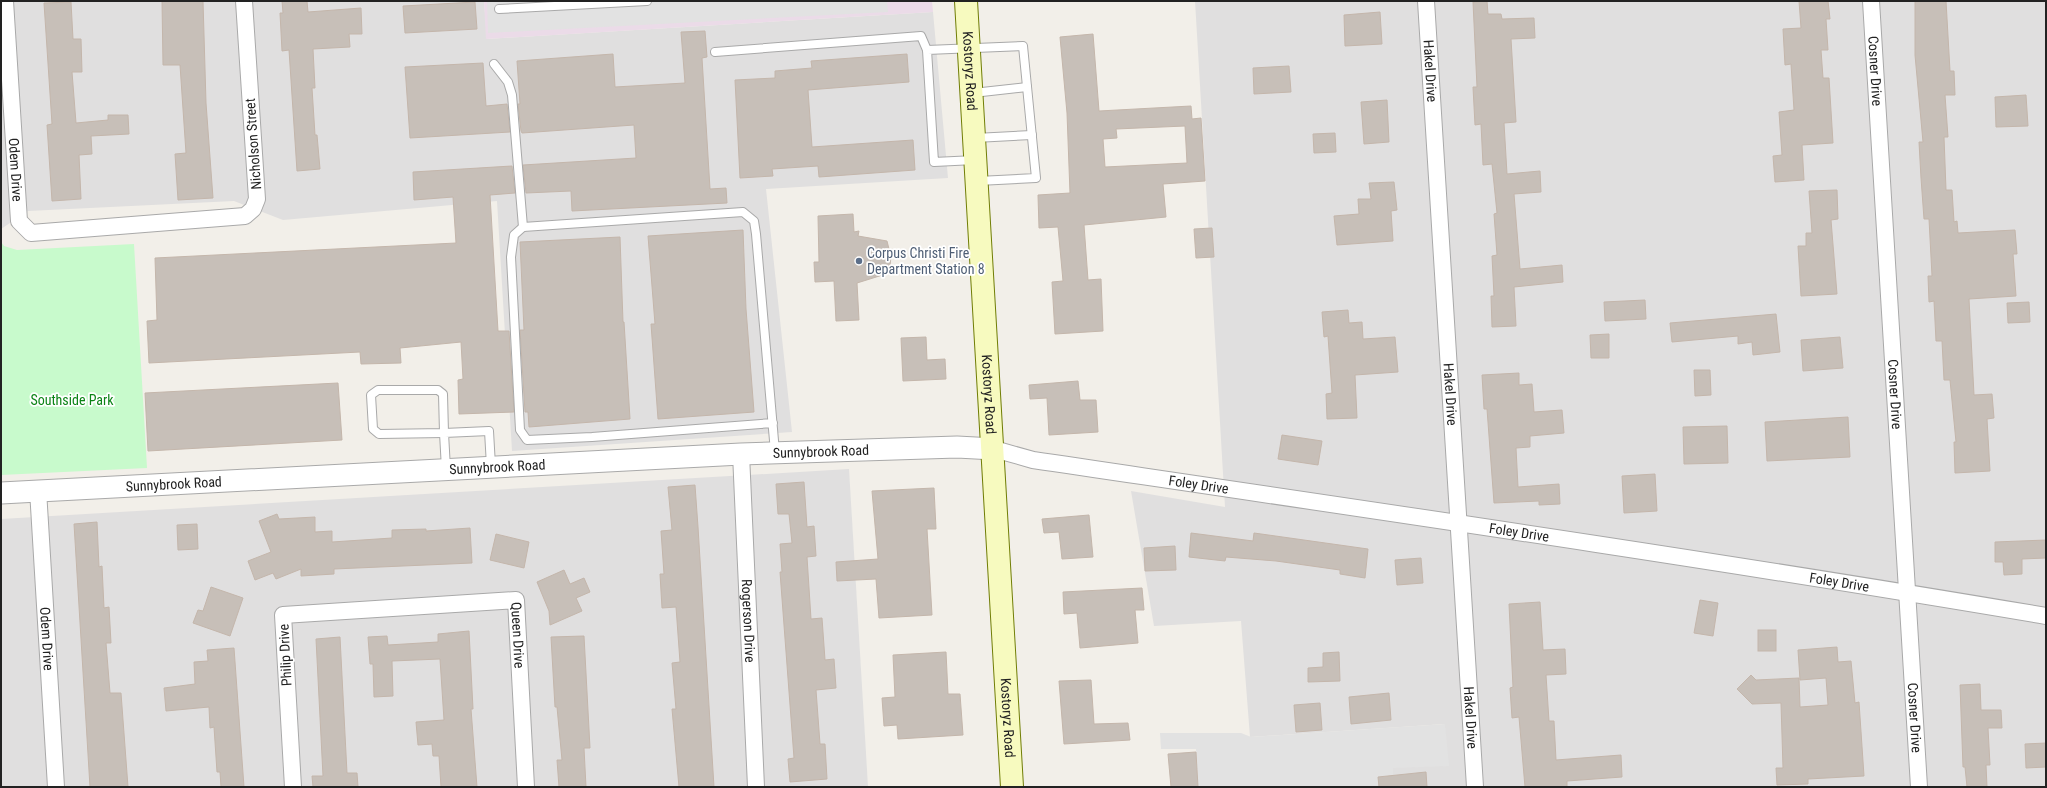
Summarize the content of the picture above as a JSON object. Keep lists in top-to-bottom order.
{
  "streets": {
    "main road": ["Kostoryz Road"],
    "street": [
      "Hakel Drive",
      "Cosner Drive",
      "Nicholson Street",
      "Odem Drive",
      "Sunnybrook Road",
      "Foley Drive",
      "Rogerson Drive",
      "Queen Drive",
      "Philip Drive"
    ]
  },
  "crossings": [
    ["Kostoryz Road", "Sunnybrook Road"],
    ["Kostoryz Road", "Foley Drive"],
    ["Hakel Drive", "Foley Drive"],
    ["Cosner Drive", "Foley Drive"],
    ["Nicholson Street", "Odem Drive"],
    ["Odem Drive", "Sunnybrook Road"],
    ["Sunnybrook Road", "Foley Drive"],
    ["Sunnybrook Road", "Rogerson Drive"],
    ["Queen Drive", "Philip Drive"]
  ],
  "parks": ["Southside Park"],
  "places": ["Corpus Christi Fire Department Station 8"]
}
